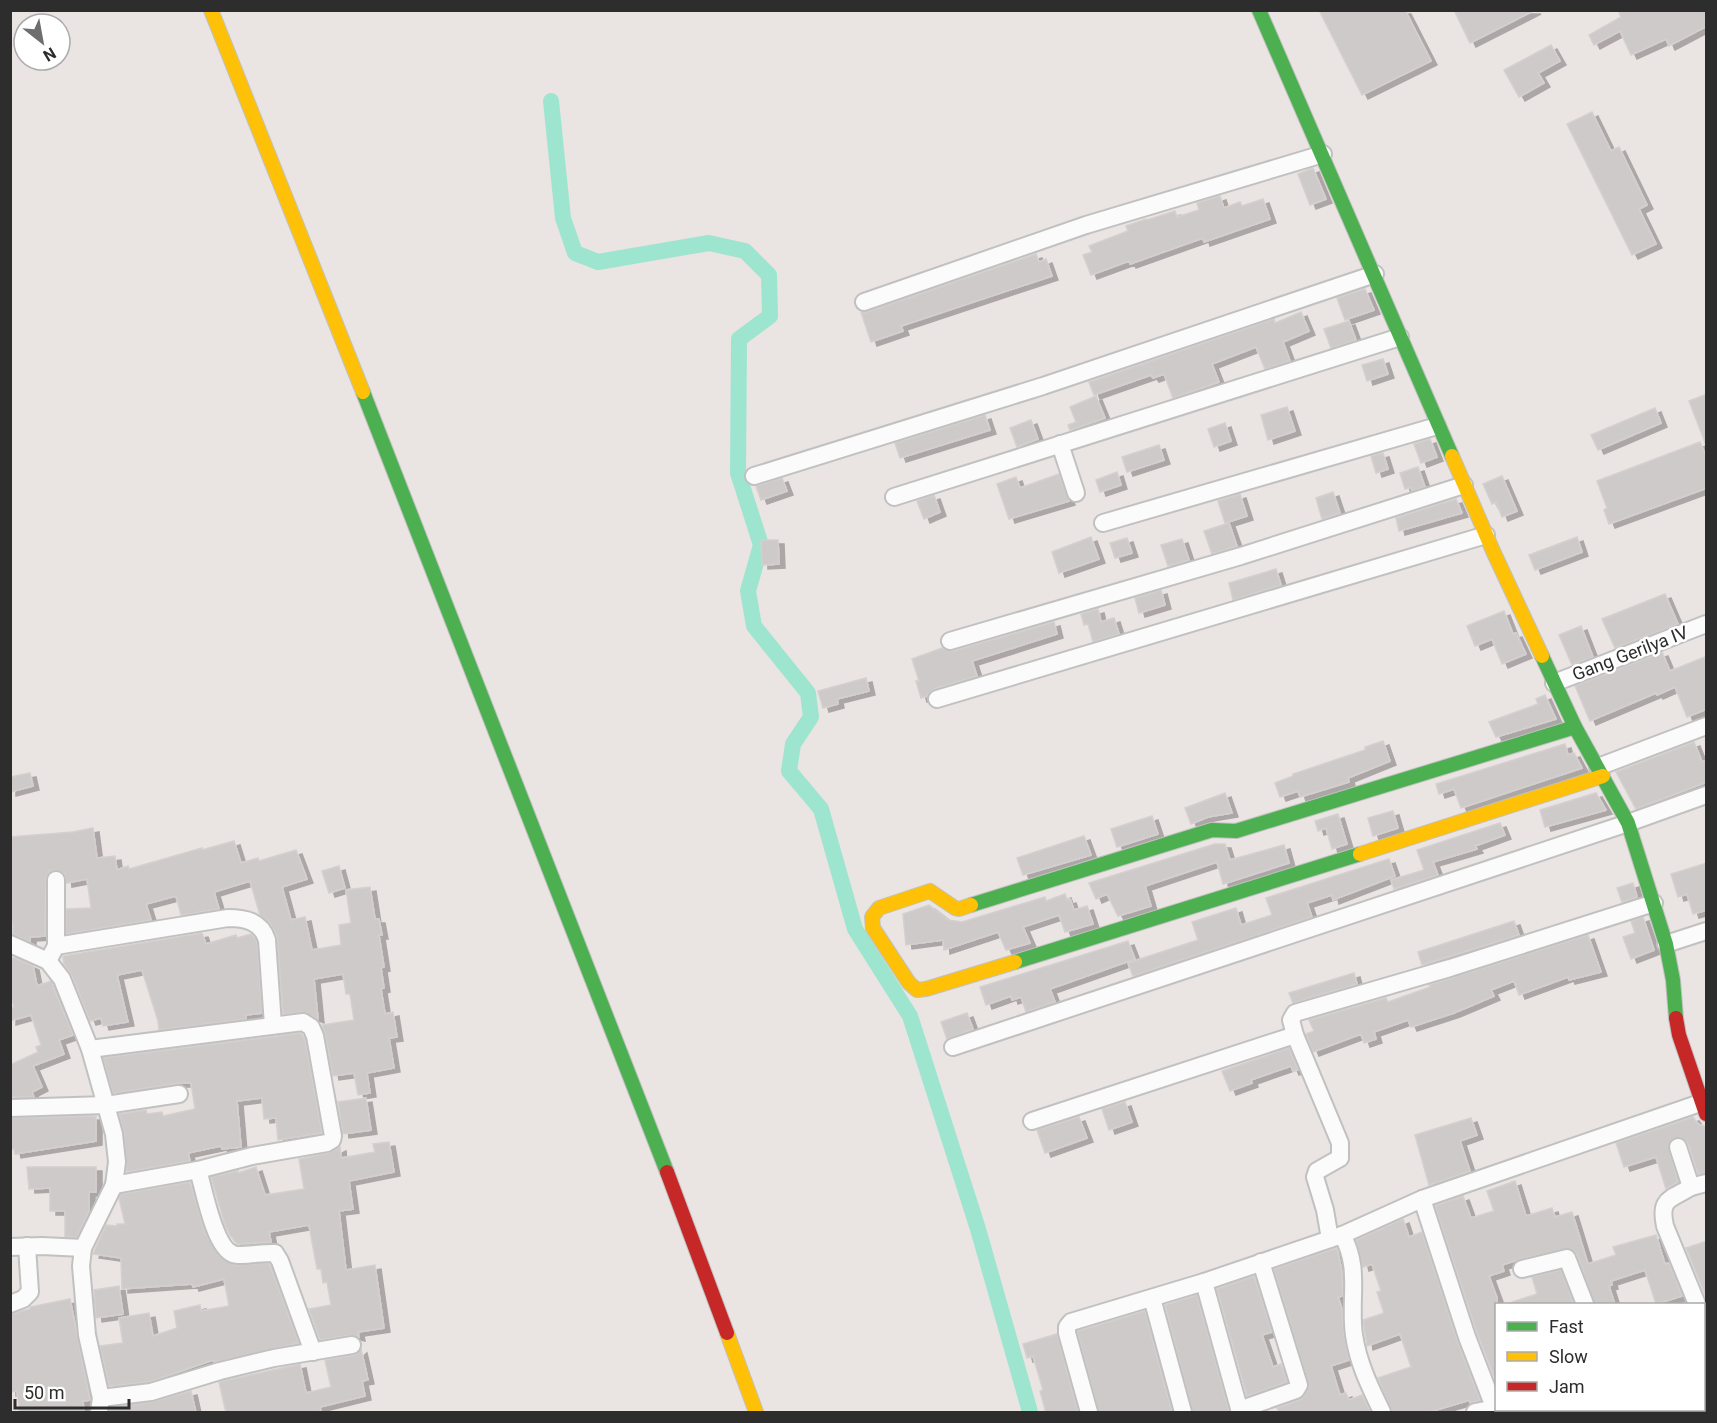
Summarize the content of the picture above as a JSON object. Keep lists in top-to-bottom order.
{
  "streets": {
    "street": ["Gang Gerilya IV"]
  },
  "legend": ["Fast", "Slow", "Jam"],
  "scale_bar": "50 m",
  "north": "bottom right"
}
